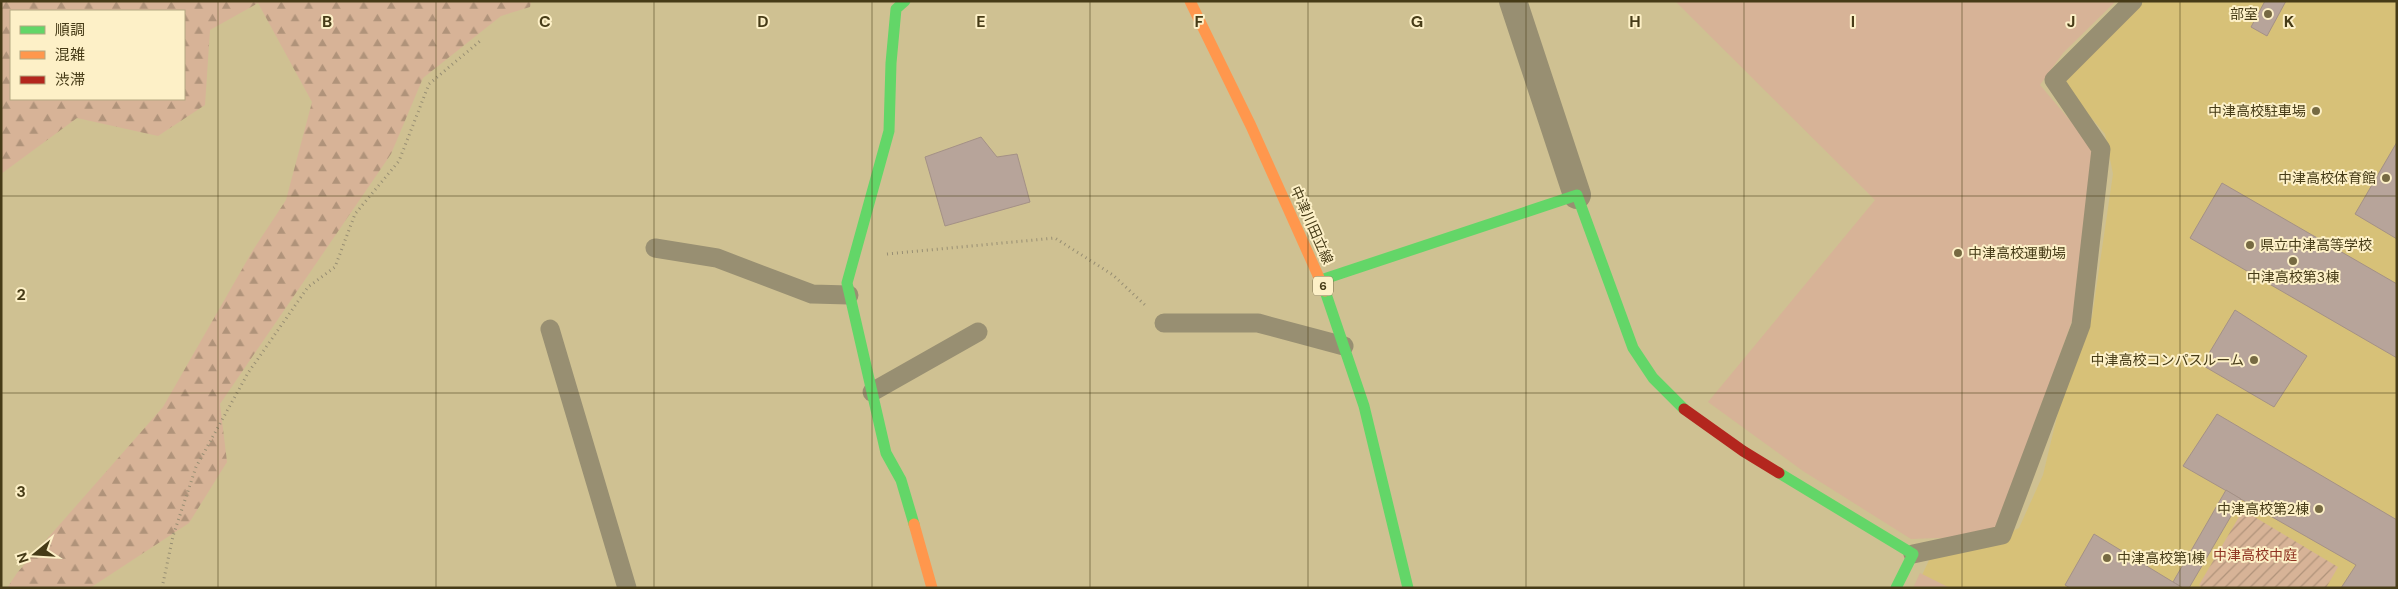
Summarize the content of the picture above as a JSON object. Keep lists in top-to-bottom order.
{
  "streets": {
    "street": ["中津川田立線", "6"]
  },
  "parks": ["中津高校中庭"],
  "places": [
    "部室",
    "中津高校駐車場",
    "中津高校体育館",
    "県立中津高等学校",
    "中津高校運動場",
    "中津高校第3棟",
    "中津高校コンパスルーム",
    "中津高校第2棟",
    "中津高校第1棟"
  ],
  "legend": ["順調", "混雑", "渋滞"],
  "north": "left",
  "grid": {
    "columns": [
      "B",
      "C",
      "D",
      "E",
      "F",
      "G",
      "H",
      "I",
      "J",
      "K"
    ],
    "rows": ["2", "3"]
  }
}
